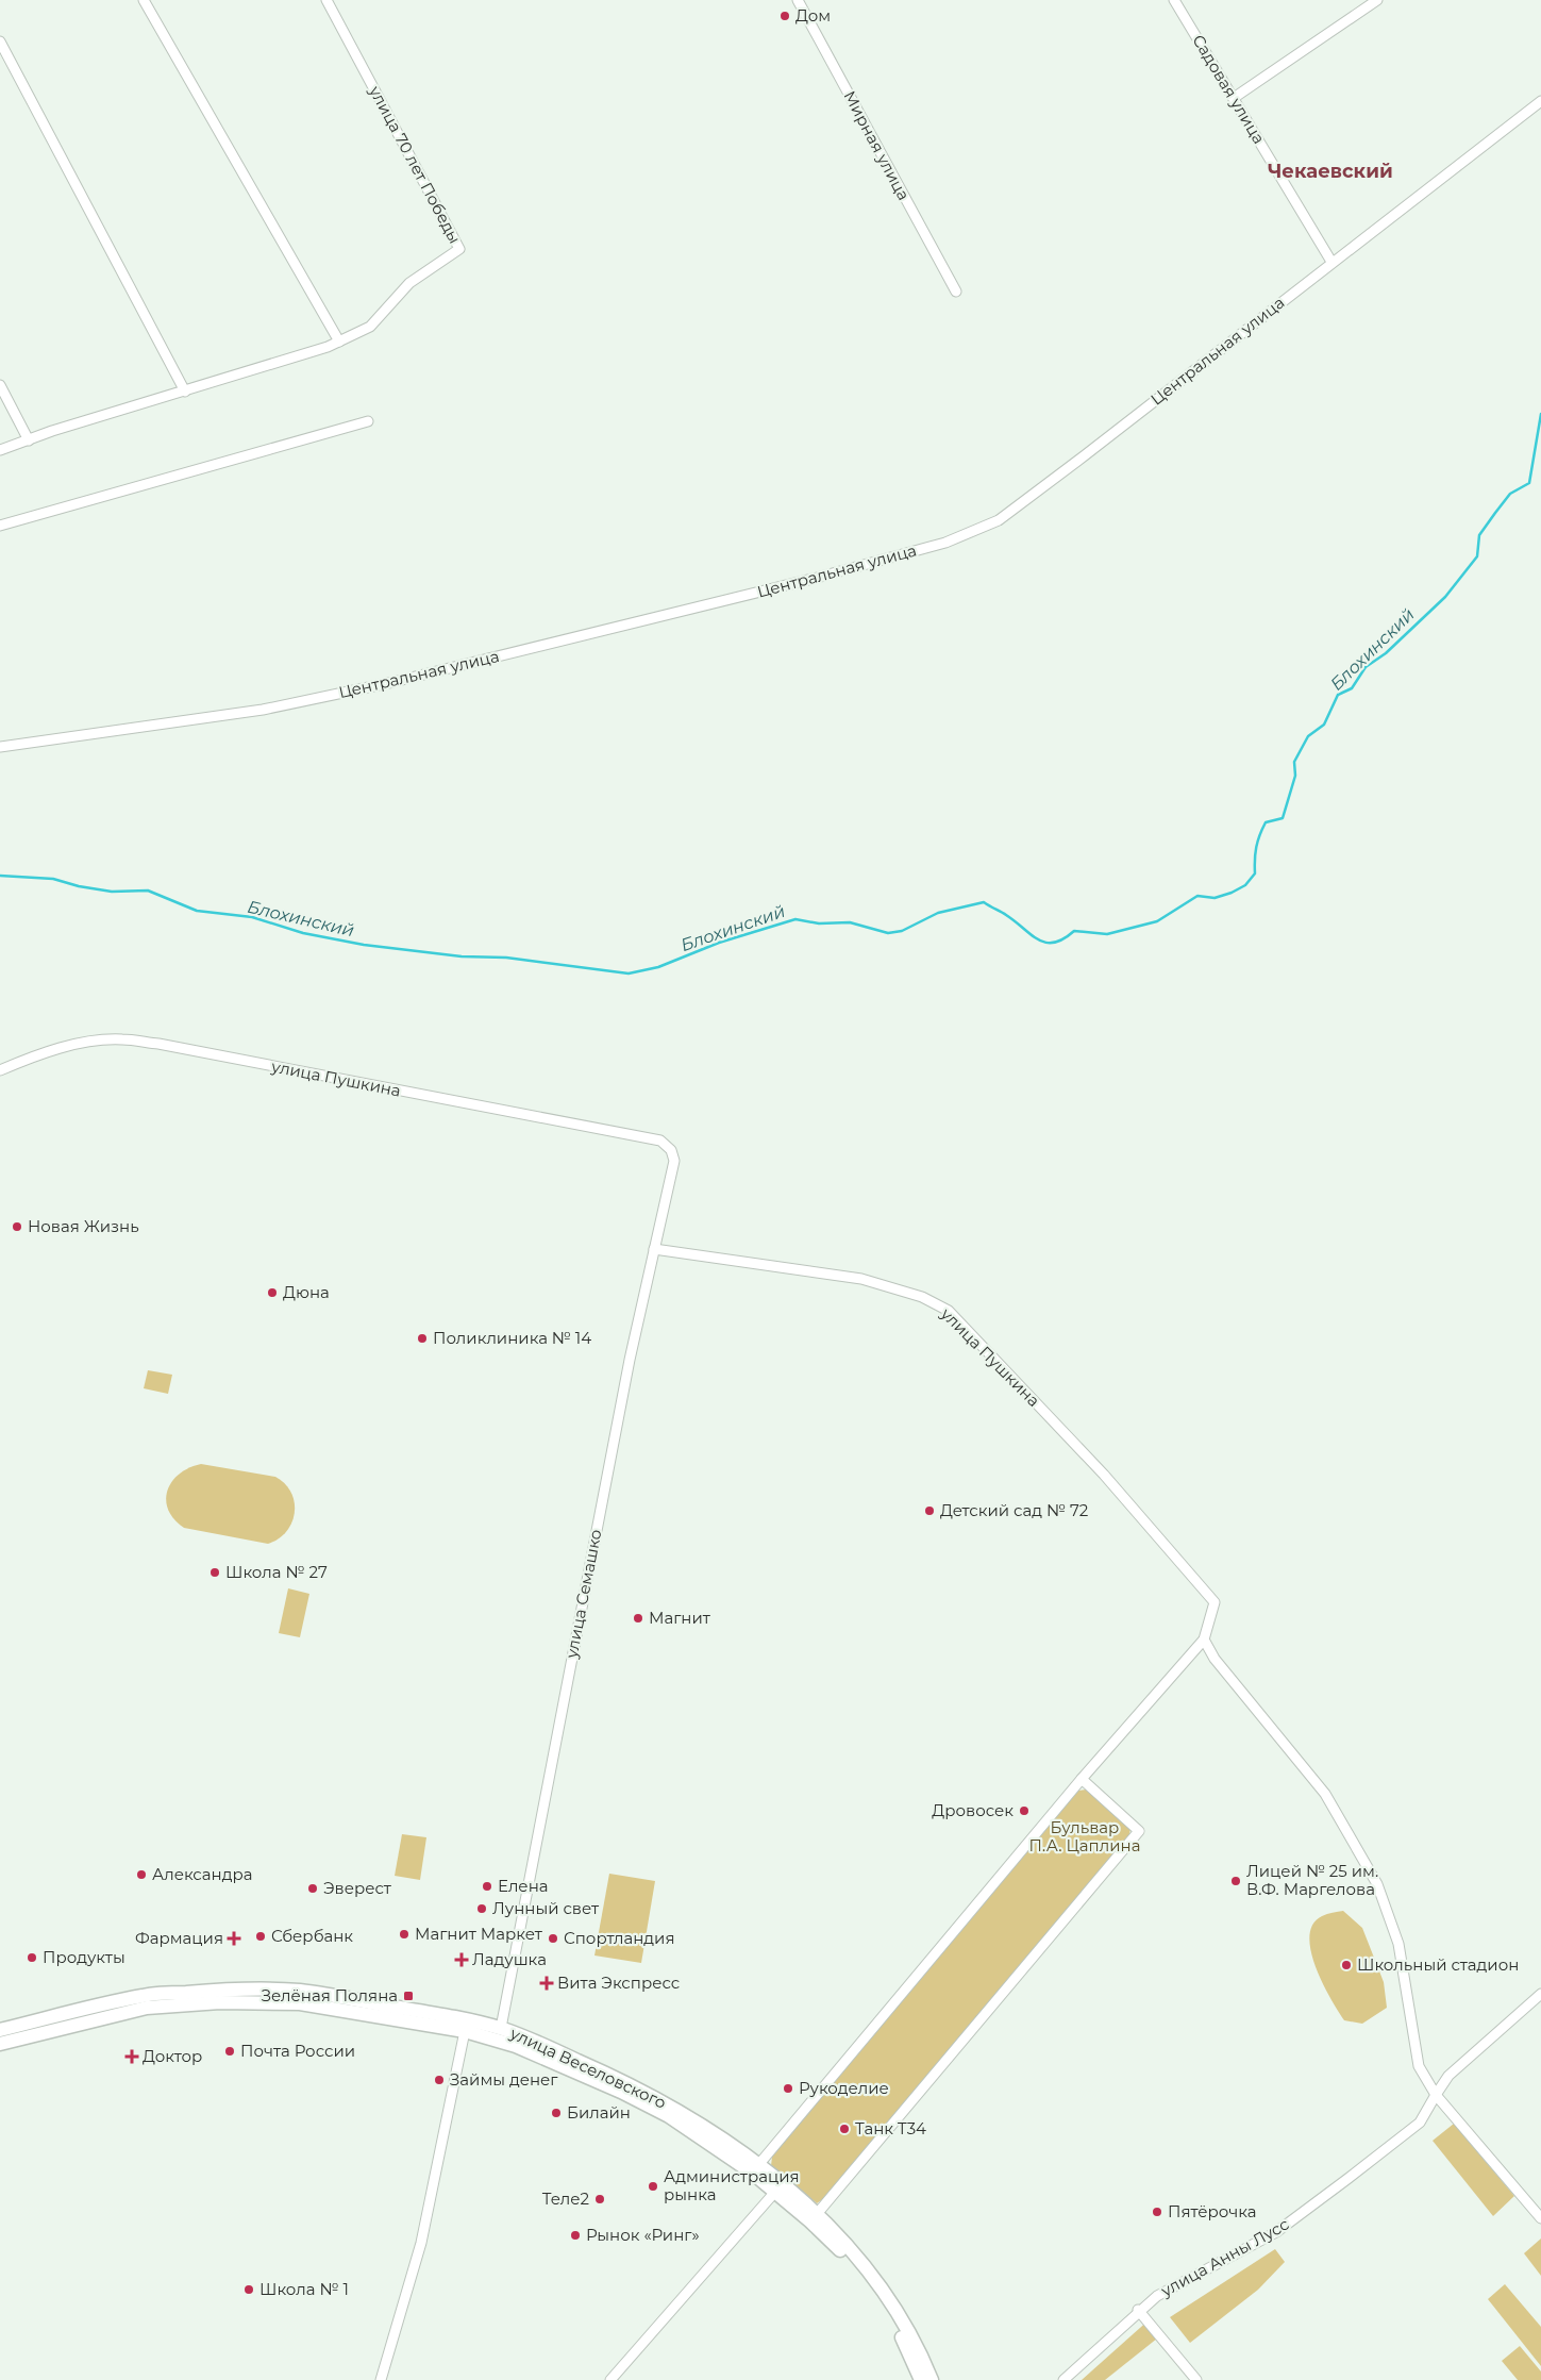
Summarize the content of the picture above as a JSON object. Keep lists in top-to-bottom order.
{
  "streets": {
    "main road": ["улица Веселовского"],
    "street": [
      "Садовая улица",
      "Мирная улица",
      "улица 70 лет Победы",
      "Центральная улица",
      "улица Пушкина",
      "улица Семашко",
      "улица Анны Лусс"
    ]
  },
  "crossings": [
    ["Садовая улица", "Центральная улица"],
    ["улица Пушкина", "улица Семашко"],
    ["улица Семашко", "улица Веселовского"]
  ],
  "districts": ["Чекаевский"],
  "water": ["Блохинский"],
  "parks": ["Бульвар П.А. Цаплина"],
  "places": {
    "other": [
      "Дом",
      "Новая Жизнь",
      "Дюна",
      "Поликлиника № 14",
      "Детский сад № 72",
      "Школа № 27",
      "Магнит",
      "Дровосек",
      "Александра",
      "Лицей № 25 им. В.Ф. Маргелова",
      "Елена",
      "Эверест",
      "Лунный свет",
      "Магнит Маркет",
      "Сбербанк",
      "Спортландия",
      "Продукты",
      "Школьный стадион",
      "Почта России",
      "Займы денег",
      "Рукоделие",
      "Билайн",
      "Танк T34",
      "Администрация рынка",
      "Теле2",
      "Пятёрочка",
      "Рынок «Ринг»",
      "Школа № 1"
    ],
    "health": [
      "Фармация",
      "Ладушка",
      "Вита Экспресс",
      "Доктор"
    ],
    "transit": ["Зелёная Поляна"]
  }
}
